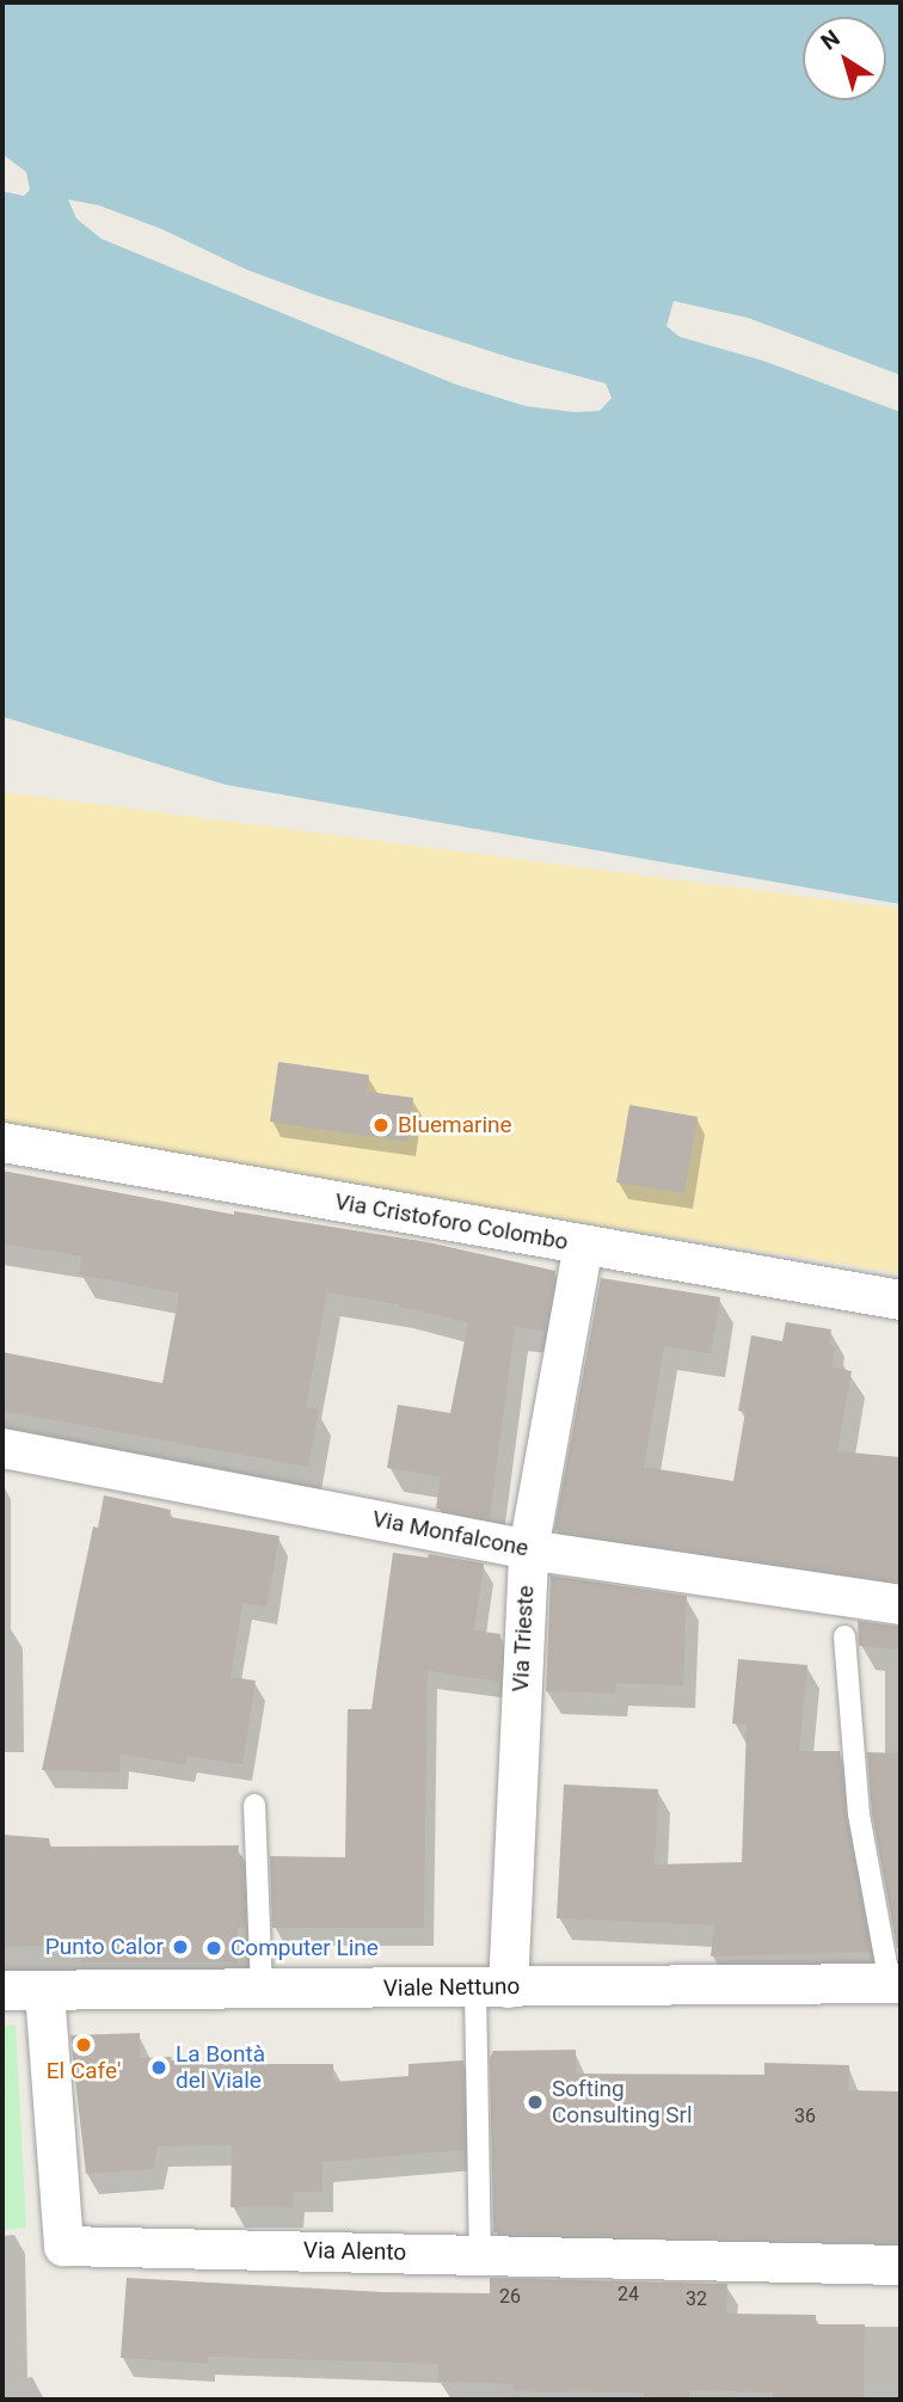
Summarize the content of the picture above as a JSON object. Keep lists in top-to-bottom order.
{
  "streets": {
    "street": [
      "Via Cristoforo Colombo",
      "Via Monfalcone",
      "Via Trieste",
      "Viale Nettuno",
      "Via Alento"
    ]
  },
  "crossings": [
    ["Via Cristoforo Colombo", "Via Trieste"],
    ["Via Monfalcone", "Via Trieste"],
    ["Via Trieste", "Viale Nettuno"],
    ["Viale Nettuno", "Via Alento"]
  ],
  "places": [
    "Bluemarine",
    "Punto Calor",
    "Computer Line",
    "El Cafe'",
    "La Bontà del Viale",
    "Softing Consulting Srl"
  ],
  "house_numbers": [
    "36",
    "24",
    "26",
    "32"
  ],
  "north": "top left"
}
